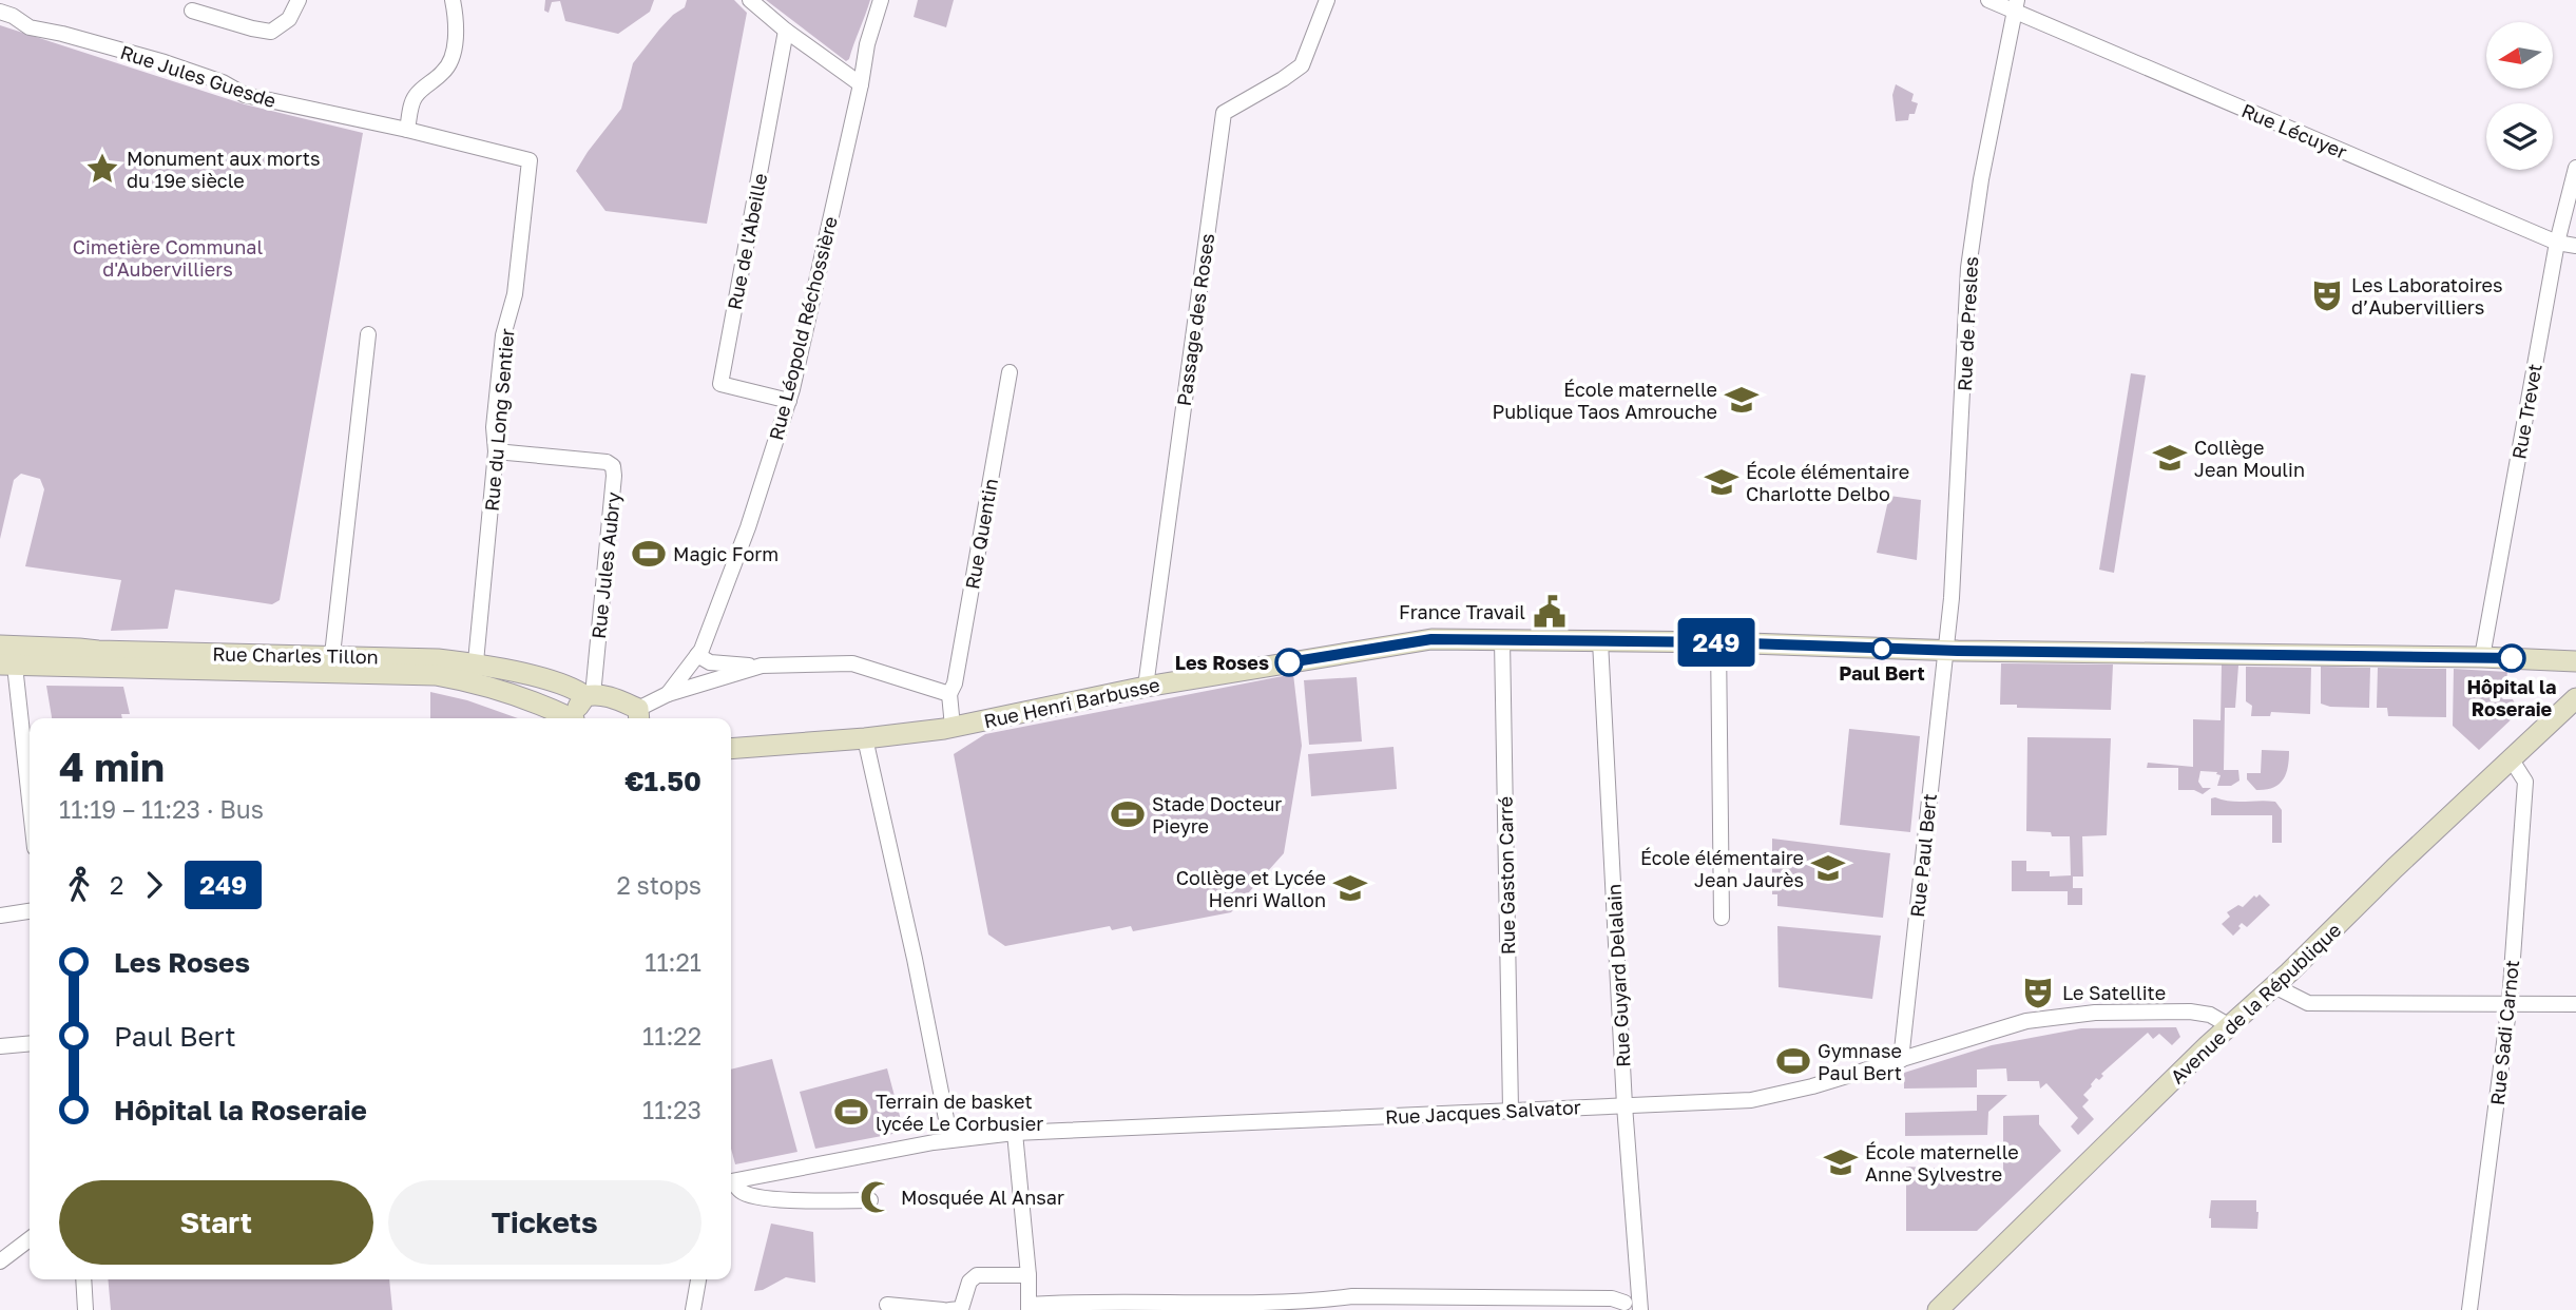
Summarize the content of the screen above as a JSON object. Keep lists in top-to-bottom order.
{
  "streets": {
    "street": [
      "Rue Jules Guesde",
      "Rue Lécuyer",
      "Rue de l'Abeille",
      "Passage des Roses",
      "Rue de Presles",
      "Rue Léopold Réchossière",
      "Rue Trevet",
      "Rue du Long Sentier",
      "Rue Quentin",
      "Rue Jules Aubry",
      "Rue Charles Tillon",
      "Rue Henri Barbusse",
      "Rue Paul Bert",
      "Rue Gaston Carré",
      "Rue Guyard Delalain",
      "Avenue de la République",
      "Rue Sadi Carnot",
      "Rue Jacques Salvator"
    ]
  },
  "crossings": [
    ["Rue Jules Guesde", "Rue du Long Sentier"],
    ["Rue Lécuyer", "Rue de Presles"],
    ["Rue Lécuyer", "Rue Trevet"],
    ["Rue de l'Abeille", "Rue Léopold Réchossière"],
    ["Passage des Roses", "Rue Henri Barbusse"],
    ["Rue de Presles", "Rue Henri Barbusse"],
    ["Rue de Presles", "Rue Paul Bert"],
    ["Rue Léopold Réchossière", "Rue Charles Tillon"],
    ["Rue Trevet", "Rue Henri Barbusse"],
    ["Rue du Long Sentier", "Rue Jules Aubry"],
    ["Rue du Long Sentier", "Rue Charles Tillon"],
    ["Rue Jules Aubry", "Rue Charles Tillon"],
    ["Rue Henri Barbusse", "Rue Paul Bert"],
    ["Rue Henri Barbusse", "Rue Gaston Carré"],
    ["Rue Henri Barbusse", "Rue Guyard Delalain"],
    ["Rue Paul Bert", "Rue Jacques Salvator"],
    ["Rue Gaston Carré", "Rue Jacques Salvator"],
    ["Rue Guyard Delalain", "Rue Jacques Salvator"],
    ["Avenue de la République", "Rue Sadi Carnot"],
    ["Avenue de la République", "Rue Jacques Salvator"]
  ],
  "parks": ["Cimetière Communal d'Aubervilliers"],
  "places": {
    "place": ["Monument aux morts du 19e siècle"],
    "theatre": ["Les Laboratoires d’Aubervilliers", "Le Satellite"],
    "school or university": [
      "École maternelle Publique Taos Amrouche",
      "Collège Jean Moulin",
      "École élémentaire Charlotte Delbo",
      "École élémentaire Jean Jaurès",
      "Collège et Lycée Henri Wallon",
      "École maternelle Anne Sylvestre"
    ],
    "sports": [
      "Magic Form",
      "Stade Docteur Pieyre",
      "Gymnase Paul Bert",
      "Terrain de basket lycée Le Corbusier"
    ],
    "public building": ["France Travail"],
    "other": ["Paul Bert", "Hôpital la Roseraie", "Les Roses"],
    "mosque": ["Mosquée Al Ansar"]
  },
  "lines": ["bus line 249"],
  "north": "left",
  "page": {
    "on_map": "249",
    "heading": ["4 min", "11:19 – 11:23 · Bus", "€1.50"],
    "legs": ["2", "249", "2 stops"],
    "list": [
      {
        "name": "Les Roses",
        "value": "11:21"
      },
      {
        "name": "Paul Bert",
        "value": "11:22"
      },
      {
        "name": "Hôpital la Roseraie",
        "value": "11:23"
      }
    ],
    "buttons": ["Start", "Tickets"]
  }
}
